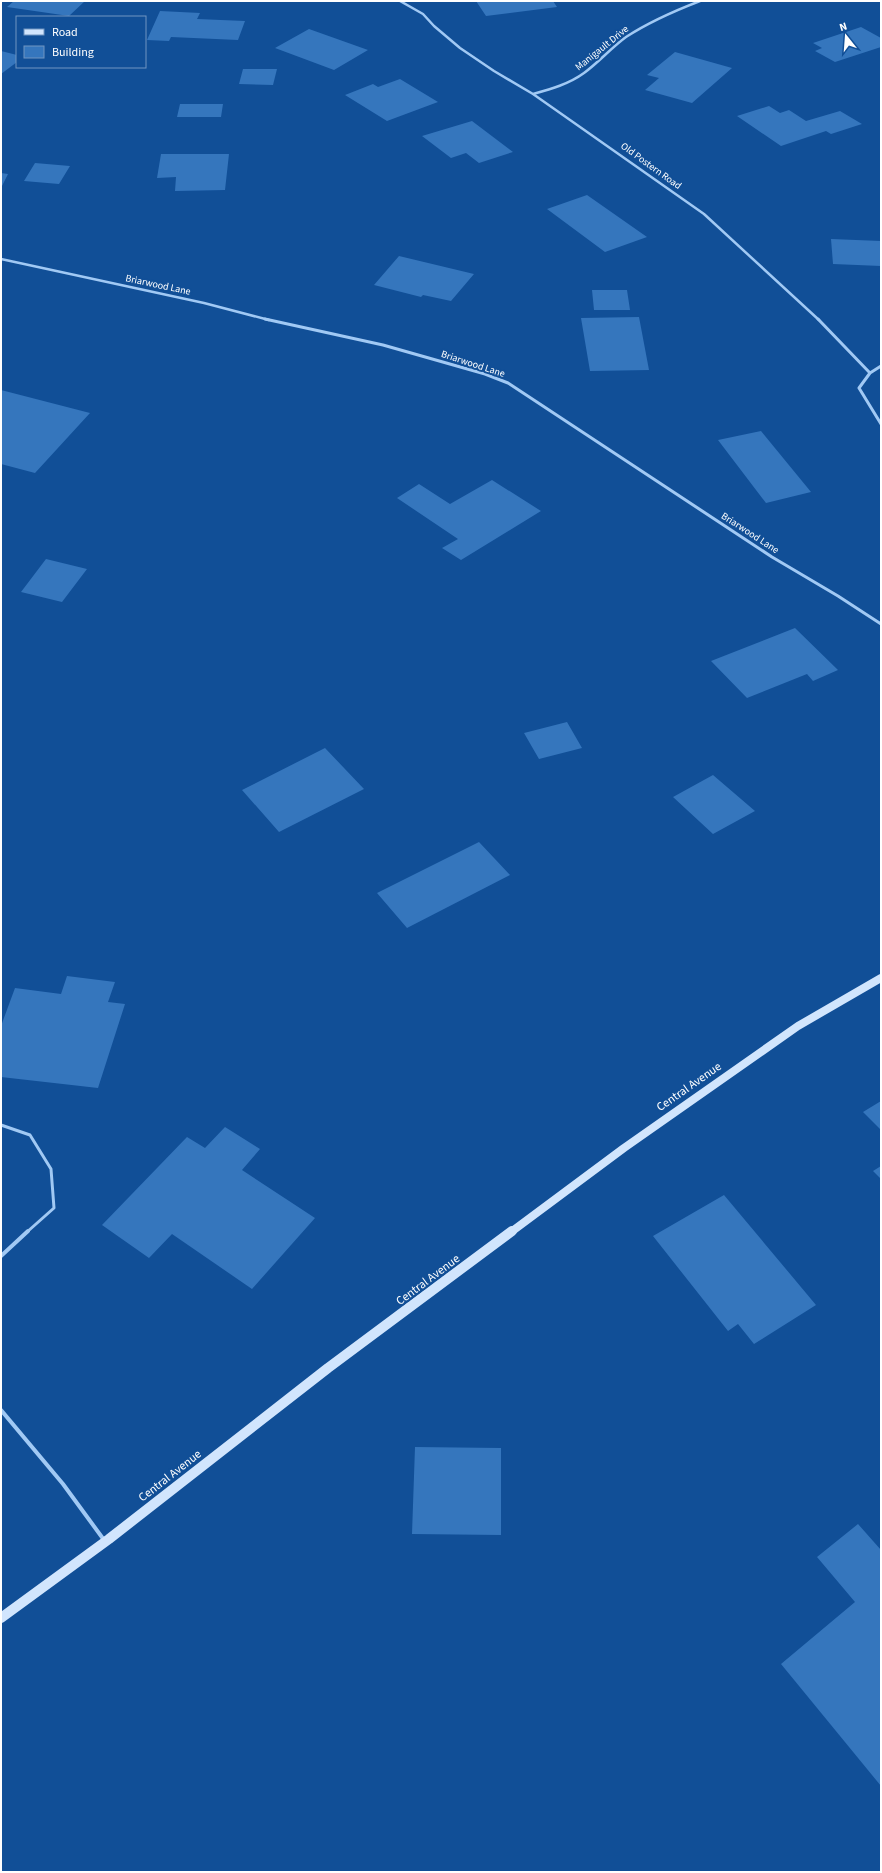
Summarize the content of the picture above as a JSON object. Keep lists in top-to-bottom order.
{
  "streets": {
    "street": [
      "Manigault Drive",
      "Old Postern Road",
      "Briarwood Lane",
      "Central Avenue"
    ]
  },
  "crossings": [
    ["Manigault Drive", "Old Postern Road"]
  ],
  "legend": ["Road", "Building"],
  "north": "top"
}
